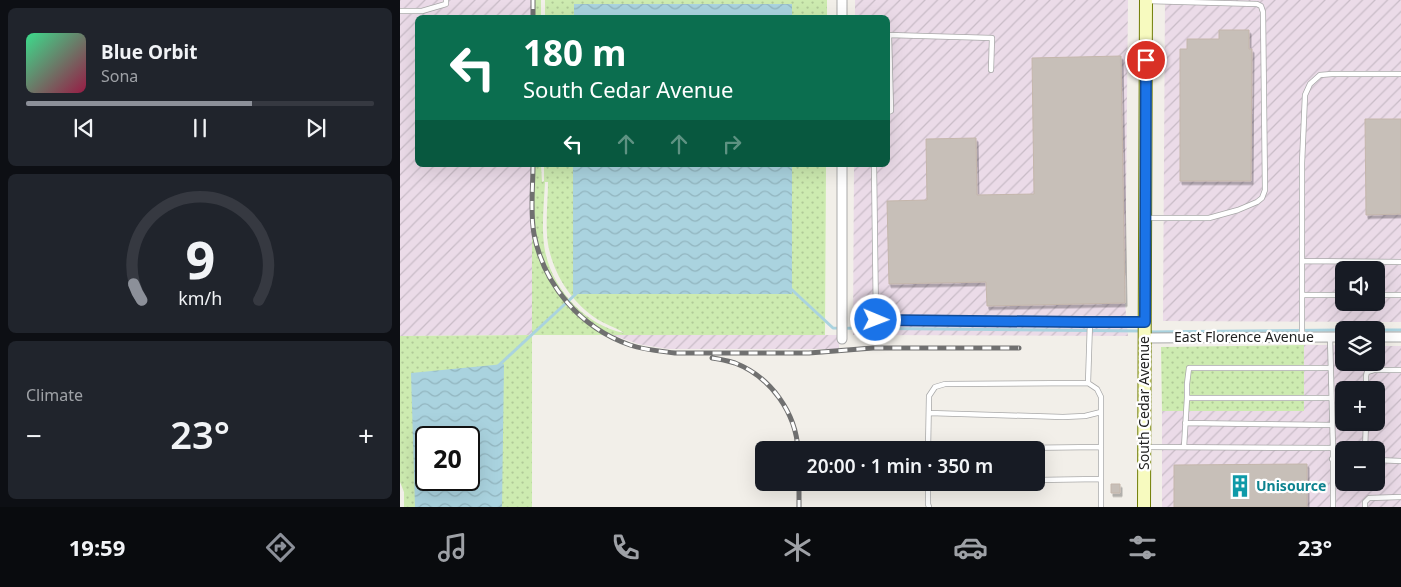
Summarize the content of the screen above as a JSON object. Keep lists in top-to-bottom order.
{
  "streets": {
    "main road": ["South Cedar Avenue"],
    "street": ["East Florence Avenue"]
  },
  "crossings": [
    ["East Florence Avenue", "South Cedar Avenue"]
  ],
  "places": {
    "building": ["Unisource"]
  },
  "page": {
    "turn": ["180 m", "South Cedar Avenue"],
    "song": ["Blue Orbit", "Sona"],
    "map_buttons": ["+", "−"],
    "tile": "Climate",
    "heat": ["−", "23°", "+"],
    "limit": "20",
    "trip": "20:00 · 1 min · 350 m",
    "tabs": ["19:59", "23°"],
    "gauge": ["9", "km/h"]
  }
}
